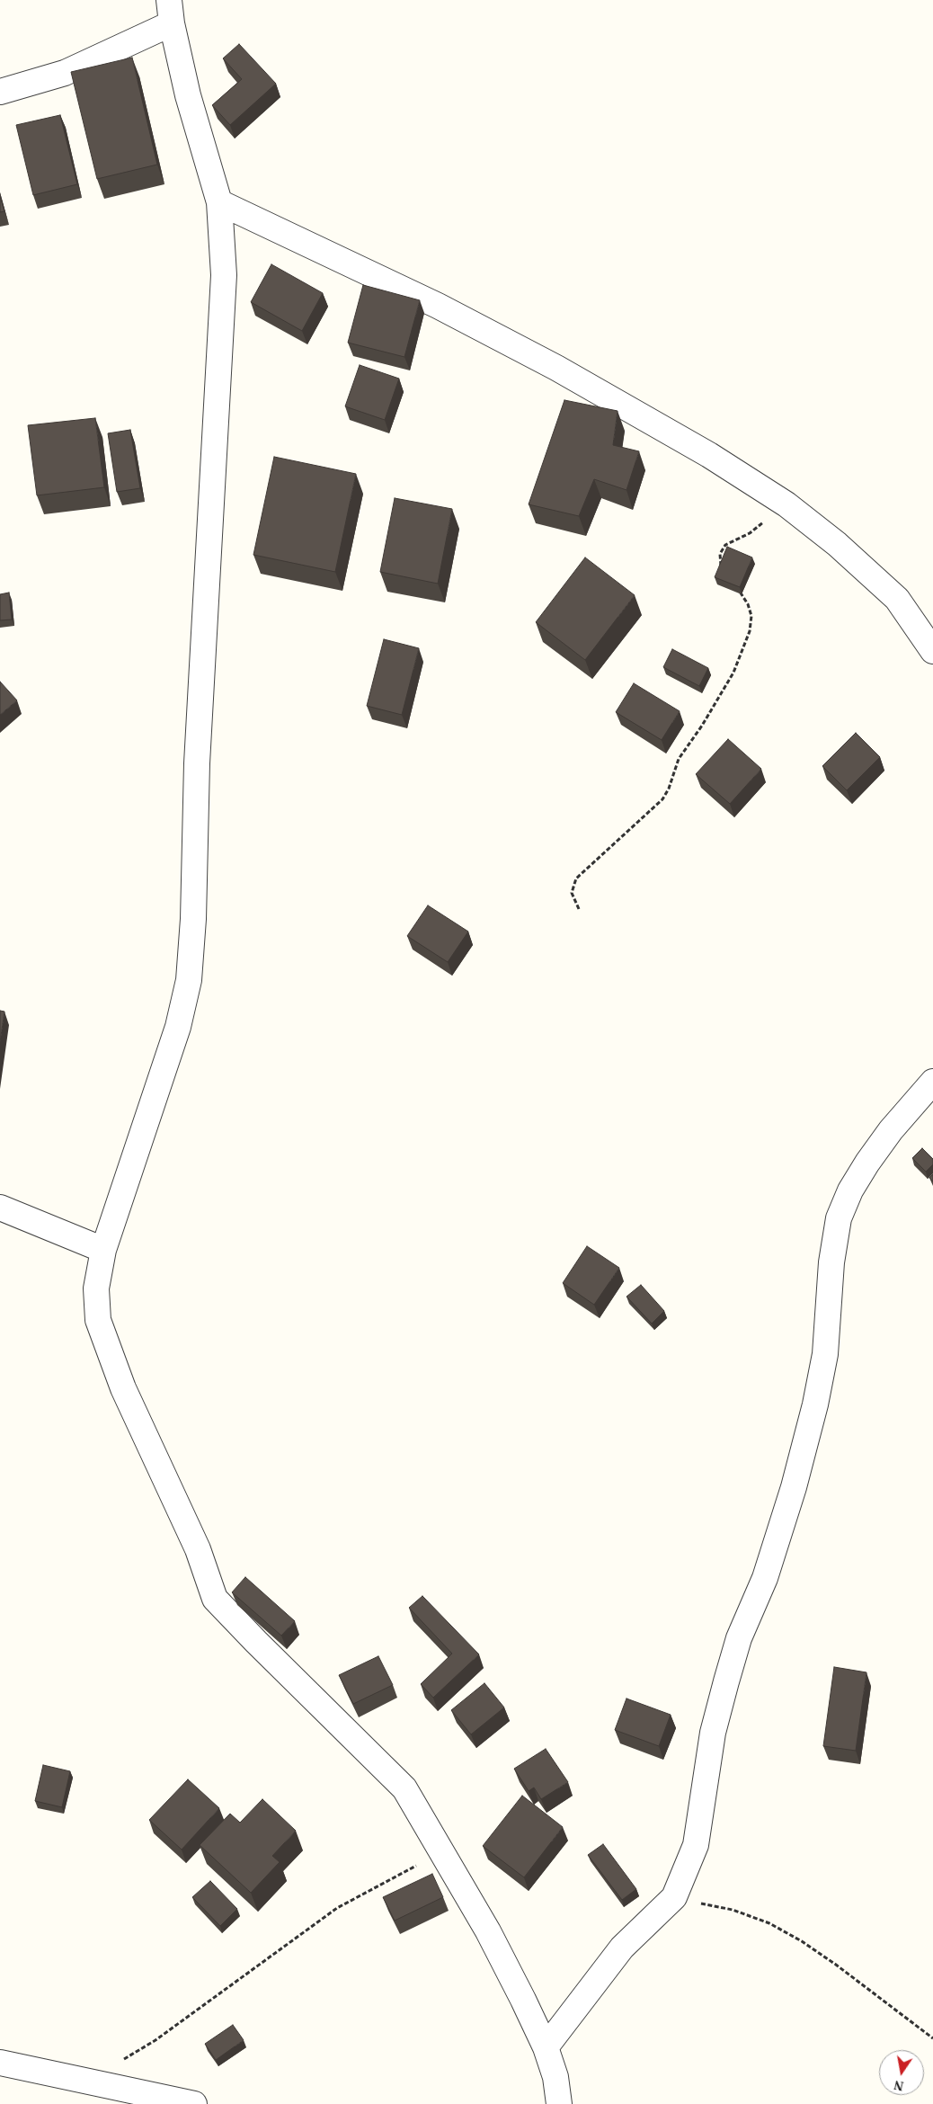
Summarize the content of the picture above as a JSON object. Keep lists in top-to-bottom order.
{
  "north": "bottom"
}
